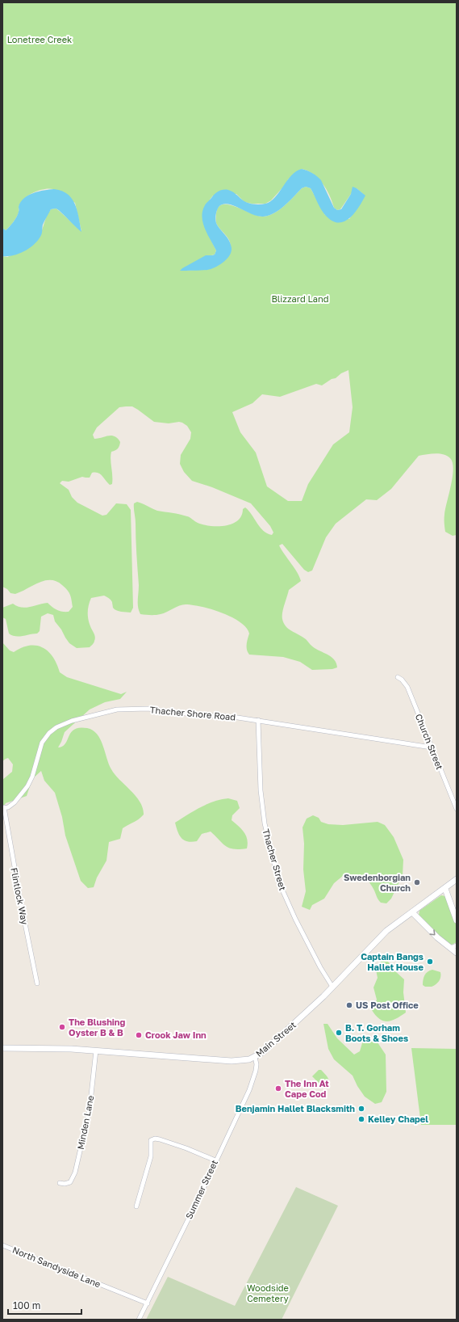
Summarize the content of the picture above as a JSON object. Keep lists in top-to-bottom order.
{
  "streets": {
    "main road": ["Main Street"],
    "street": [
      "Thacher Shore Road",
      "Church Street",
      "Thacher Street",
      "Flintlock Way",
      "Minden Lane",
      "Summer Street",
      "North Sandyside Lane"
    ]
  },
  "crossings": [
    ["Thacher Shore Road", "Church Street"],
    ["Thacher Shore Road", "Thacher Street"],
    ["Thacher Shore Road", "Flintlock Way"],
    ["Thacher Street", "Main Street"],
    ["Main Street", "Minden Lane"],
    ["Main Street", "Summer Street"],
    ["Summer Street", "North Sandyside Lane"]
  ],
  "parks": ["Lonetree Creek", "Blizzard Land", "Woodside Cemetery"],
  "places": [
    "Swedenborgian Church",
    "Captain Bangs Hallet House",
    "US Post Office",
    "The Blushing Oyster B & B",
    "B. T. Gorham Boots & Shoes",
    "Crook Jaw Inn",
    "The Inn At Cape Cod",
    "Benjamin Hallet Blacksmith",
    "Kelley Chapel"
  ],
  "scale_bar": "100 m"
}
